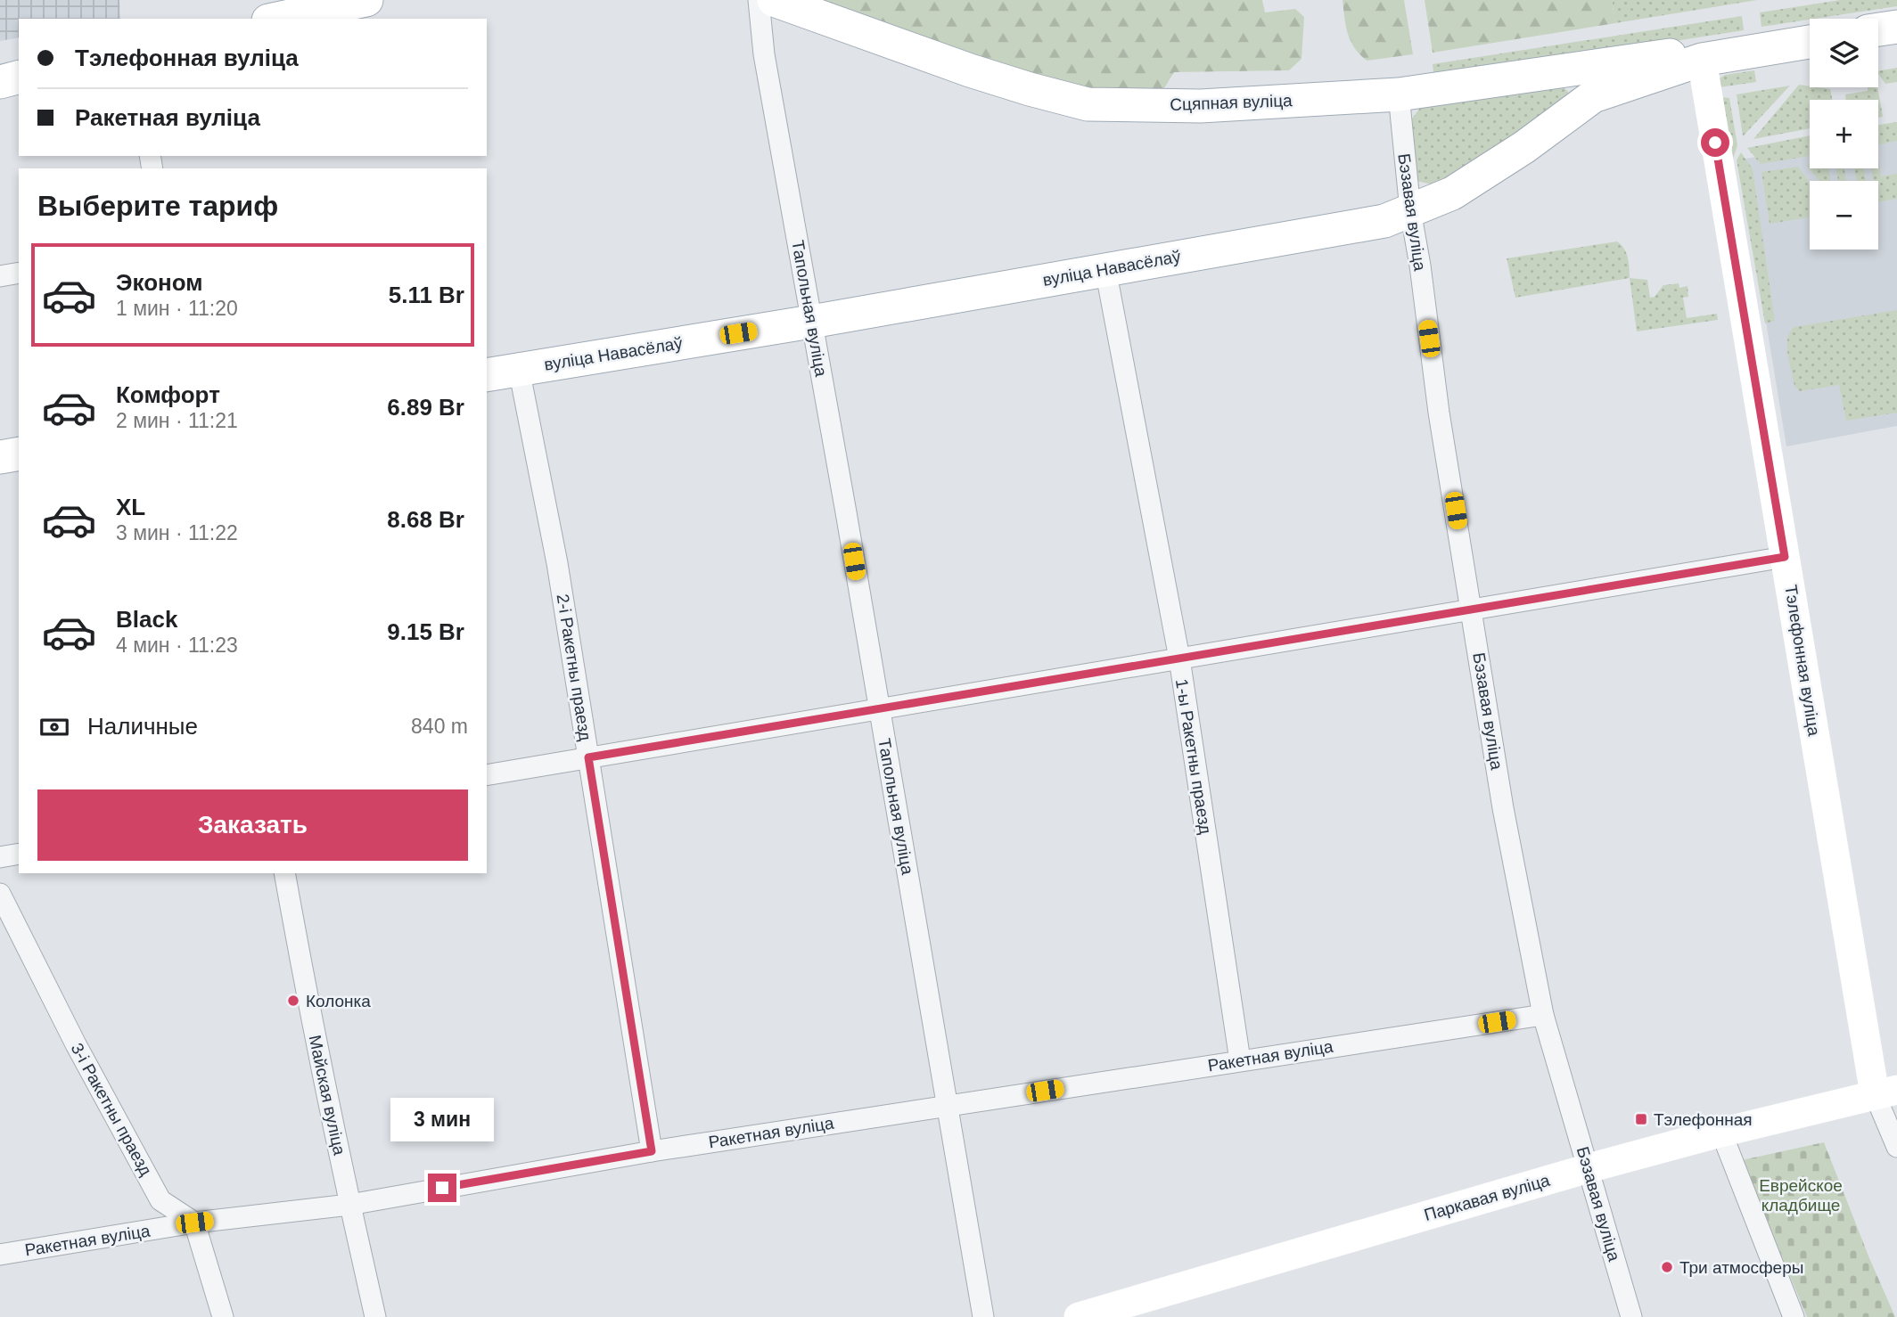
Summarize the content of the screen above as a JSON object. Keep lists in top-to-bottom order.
{
  "streets": {
    "main road": ["Сцяпная вуліца", "вуліца Навасёлаў"],
    "street": [
      "Бэзавая вуліца",
      "Тапольная вуліца",
      "Тэлефонная вуліца",
      "2-і Ракетны праезд",
      "1-ы Ракетны праезд",
      "Ракетная вуліца",
      "Майская вуліца",
      "3-і Ракетны праезд",
      "Паркавая вуліца"
    ]
  },
  "crossings": [
    ["Сцяпная вуліца", "Бэзавая вуліца"],
    ["Сцяпная вуліца", "вуліца Навасёлаў"],
    ["Сцяпная вуліца", "Тэлефонная вуліца"],
    ["Бэзавая вуліца", "вуліца Навасёлаў"],
    ["Бэзавая вуліца", "Ракетная вуліца"],
    ["Бэзавая вуліца", "Паркавая вуліца"],
    ["вуліца Навасёлаў", "Тапольная вуліца"],
    ["вуліца Навасёлаў", "Тэлефонная вуліца"],
    ["вуліца Навасёлаў", "2-і Ракетны праезд"],
    ["вуліца Навасёлаў", "1-ы Ракетны праезд"],
    ["Тапольная вуліца", "Ракетная вуліца"],
    ["Тэлефонная вуліца", "Паркавая вуліца"],
    ["2-і Ракетны праезд", "Ракетная вуліца"],
    ["1-ы Ракетны праезд", "Ракетная вуліца"],
    ["Ракетная вуліца", "Майская вуліца"],
    ["Ракетная вуліца", "3-і Ракетны праезд"]
  ],
  "parks": ["Еврейское кладбище"],
  "places": {
    "other": ["Колонка", "Три атмосферы"],
    "transit": ["Тэлефонная"]
  },
  "page": {
    "map_buttons": ["+", "−"],
    "banner": ["Тэлефонная вуліца", "Ракетная вуліца"],
    "heading": "Выберите тариф",
    "list": [
      {
        "name": "Эконом",
        "note": "1 мин · 11:20",
        "value": "5.11 Br"
      },
      {
        "name": "Комфорт",
        "note": "2 мин · 11:21",
        "value": "6.89 Br"
      },
      {
        "name": "XL",
        "note": "3 мин · 11:22",
        "value": "8.68 Br"
      },
      {
        "name": "Black",
        "note": "4 мин · 11:23",
        "value": "9.15 Br"
      }
    ],
    "pay": ["Наличные", "840 m"],
    "buttons": "Заказать",
    "bubble": "3 мин"
  }
}
